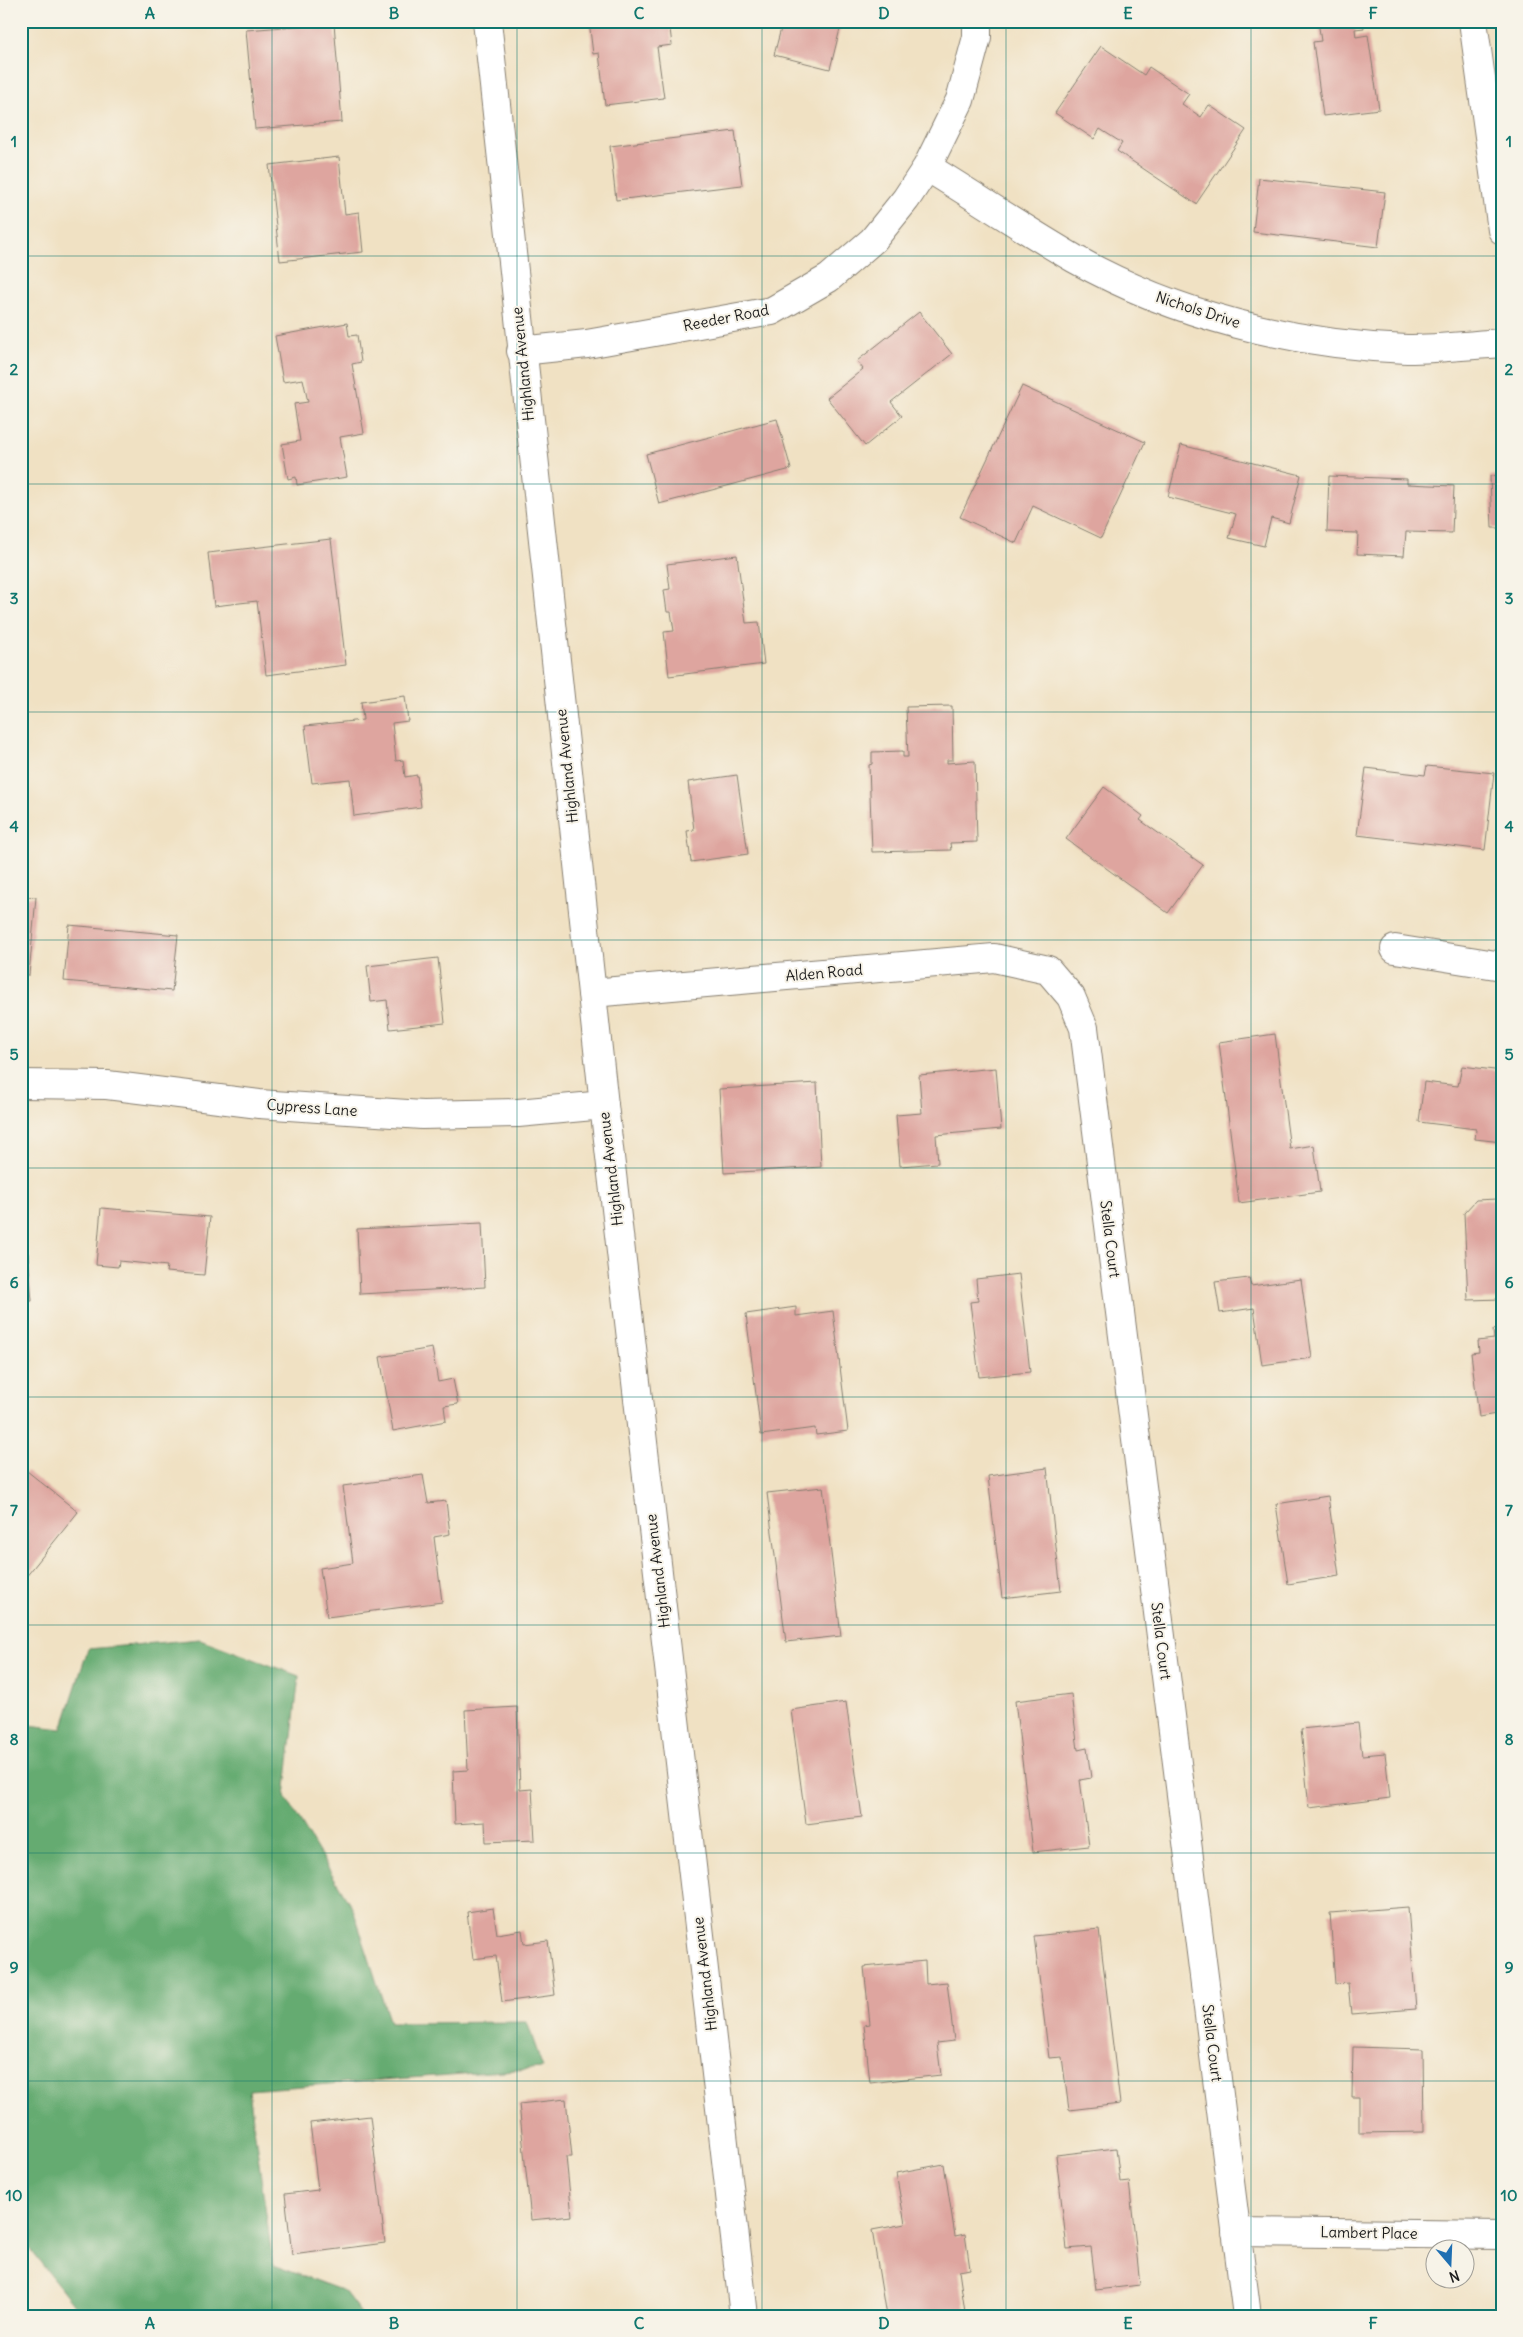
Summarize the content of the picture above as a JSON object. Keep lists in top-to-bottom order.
{
  "streets": {
    "street": [
      "Nichols Drive",
      "Reeder Road",
      "Highland Avenue",
      "Alden Road",
      "Cypress Lane",
      "Stella Court",
      "Lambert Place"
    ]
  },
  "crossings": [
    ["Nichols Drive", "Reeder Road"],
    ["Reeder Road", "Highland Avenue"],
    ["Highland Avenue", "Alden Road"],
    ["Highland Avenue", "Cypress Lane"],
    ["Alden Road", "Stella Court"],
    ["Stella Court", "Lambert Place"]
  ],
  "north": "bottom",
  "grid": {
    "columns": [
      "A",
      "B",
      "C",
      "D",
      "E",
      "F"
    ],
    "rows": [
      "1",
      "2",
      "3",
      "4",
      "5",
      "6",
      "7",
      "8",
      "9",
      "10"
    ]
  }
}
